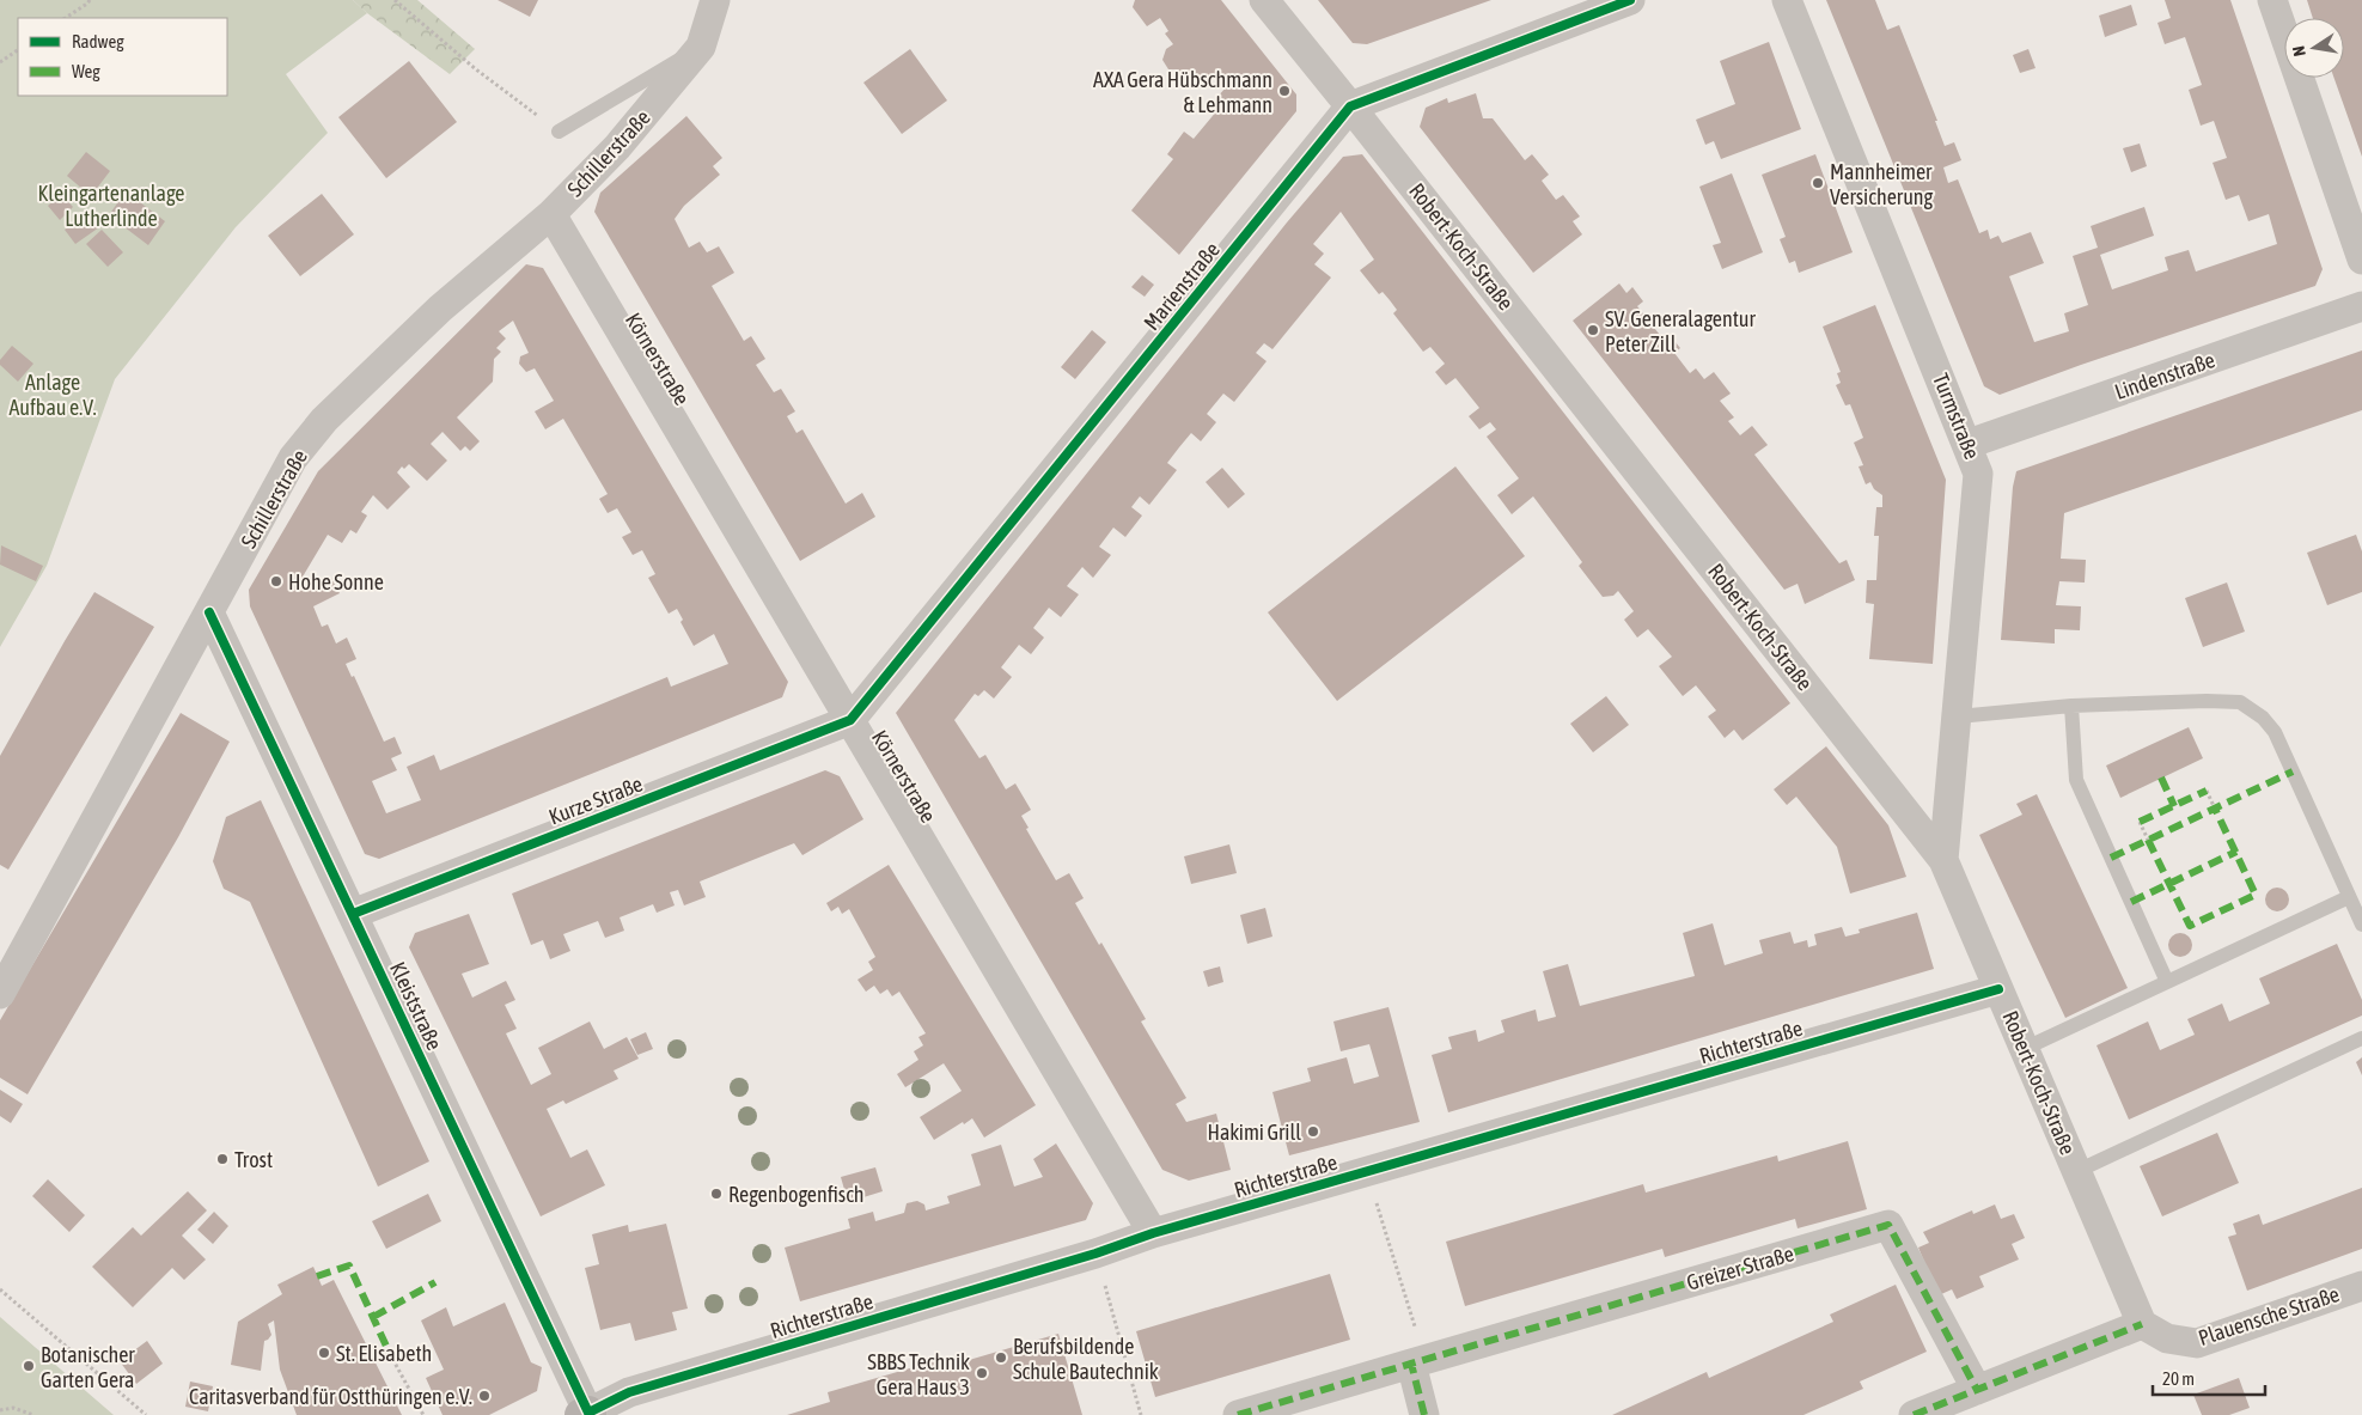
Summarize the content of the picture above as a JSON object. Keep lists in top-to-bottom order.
{
  "streets": {
    "street": [
      "Schillerstraße",
      "Robert-Koch-Straße",
      "Marienstraße",
      "Körnerstraße",
      "Lindenstraße",
      "Turmstraße",
      "Kurze Straße",
      "Kleiststraße",
      "Richterstraße",
      "Greizer Straße",
      "Plauensche Straße"
    ]
  },
  "crossings": [
    ["Schillerstraße", "Körnerstraße"],
    ["Schillerstraße", "Kleiststraße"],
    ["Robert-Koch-Straße", "Marienstraße"],
    ["Robert-Koch-Straße", "Turmstraße"],
    ["Robert-Koch-Straße", "Richterstraße"],
    ["Robert-Koch-Straße", "Plauensche Straße"],
    ["Marienstraße", "Körnerstraße"],
    ["Marienstraße", "Kurze Straße"],
    ["Körnerstraße", "Kurze Straße"],
    ["Körnerstraße", "Richterstraße"],
    ["Lindenstraße", "Turmstraße"],
    ["Kurze Straße", "Kleiststraße"],
    ["Kleiststraße", "Richterstraße"]
  ],
  "parks": ["Kleingartenanlage Lutherlinde", "Anlage Aufbau e.V."],
  "places": [
    "AXA Gera Hübschmann & Lehmann",
    "Mannheimer Versicherung",
    "SV. Generalagentur Peter Zill",
    "Hohe Sonne",
    "Hakimi Grill",
    "Trost",
    "Regenbogenfisch",
    "St. Elisabeth",
    "Berufsbildende Schule Bautechnik",
    "Botanischer Garten Gera",
    "SBBS Technik Gera Haus 3",
    "Caritasverband für Ostthüringen e.V."
  ],
  "legend": ["Radweg", "Weg"],
  "scale_bar": "20 m",
  "north": "left"
}
